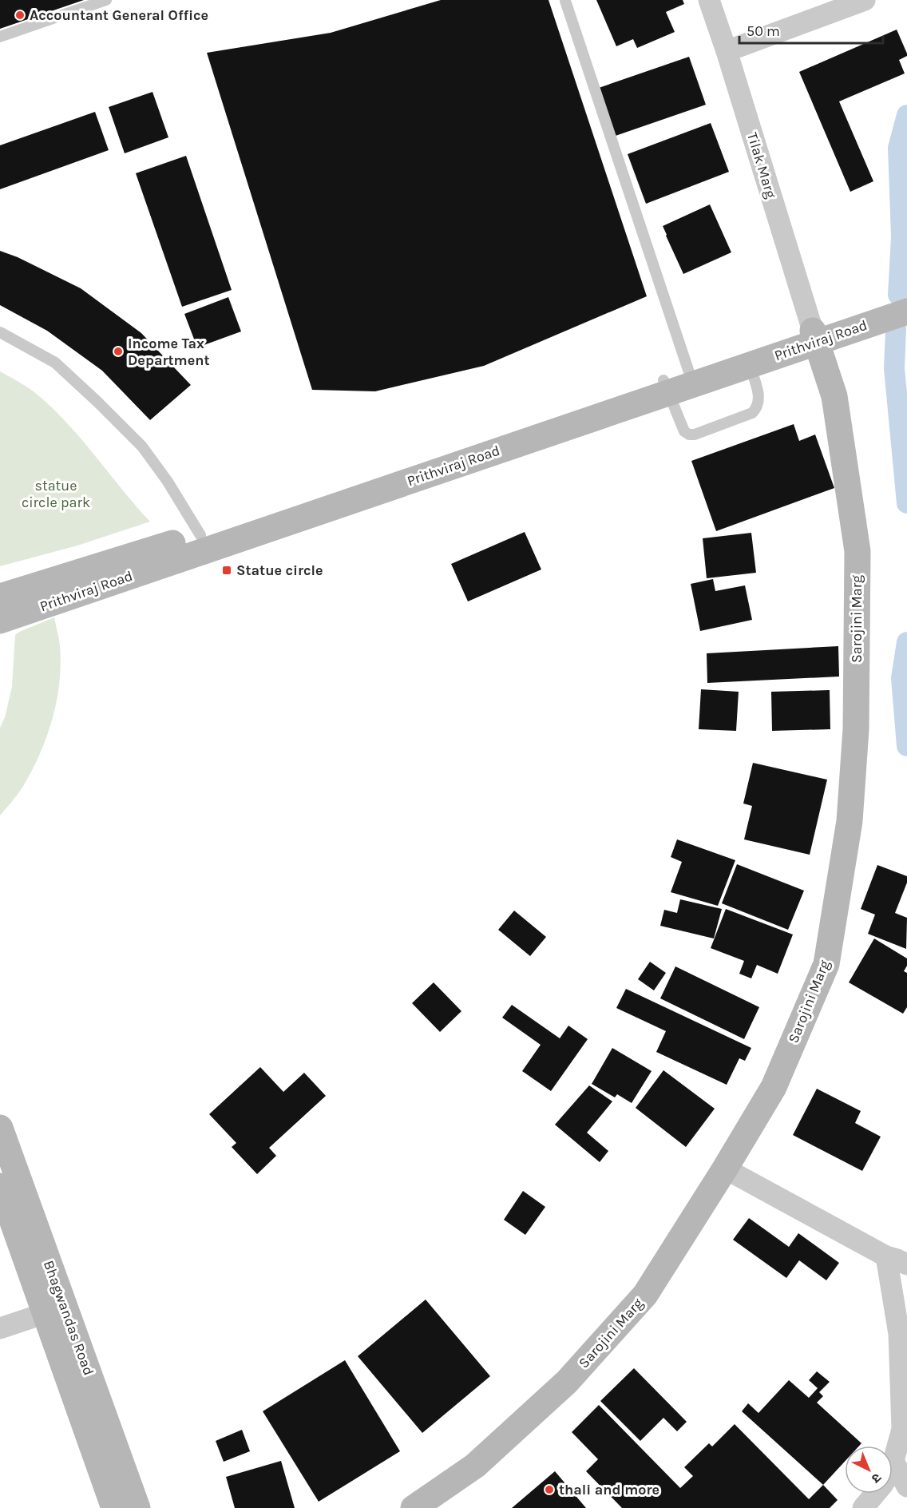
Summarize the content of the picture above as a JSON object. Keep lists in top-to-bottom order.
{
  "streets": {
    "street": [
      "Tilak Marg",
      "Prithviraj Road",
      "Sarojini Marg",
      "Bhagwandas Road"
    ]
  },
  "crossings": [
    ["Tilak Marg", "Prithviraj Road"],
    ["Tilak Marg", "Sarojini Marg"],
    ["Prithviraj Road", "Sarojini Marg"]
  ],
  "parks": ["statue circle park"],
  "places": {
    "other": ["Accountant General Office", "Income Tax Department", "thali and more"],
    "transit": ["Statue circle"]
  },
  "scale_bar": "50 m",
  "north": "bottom right"
}
